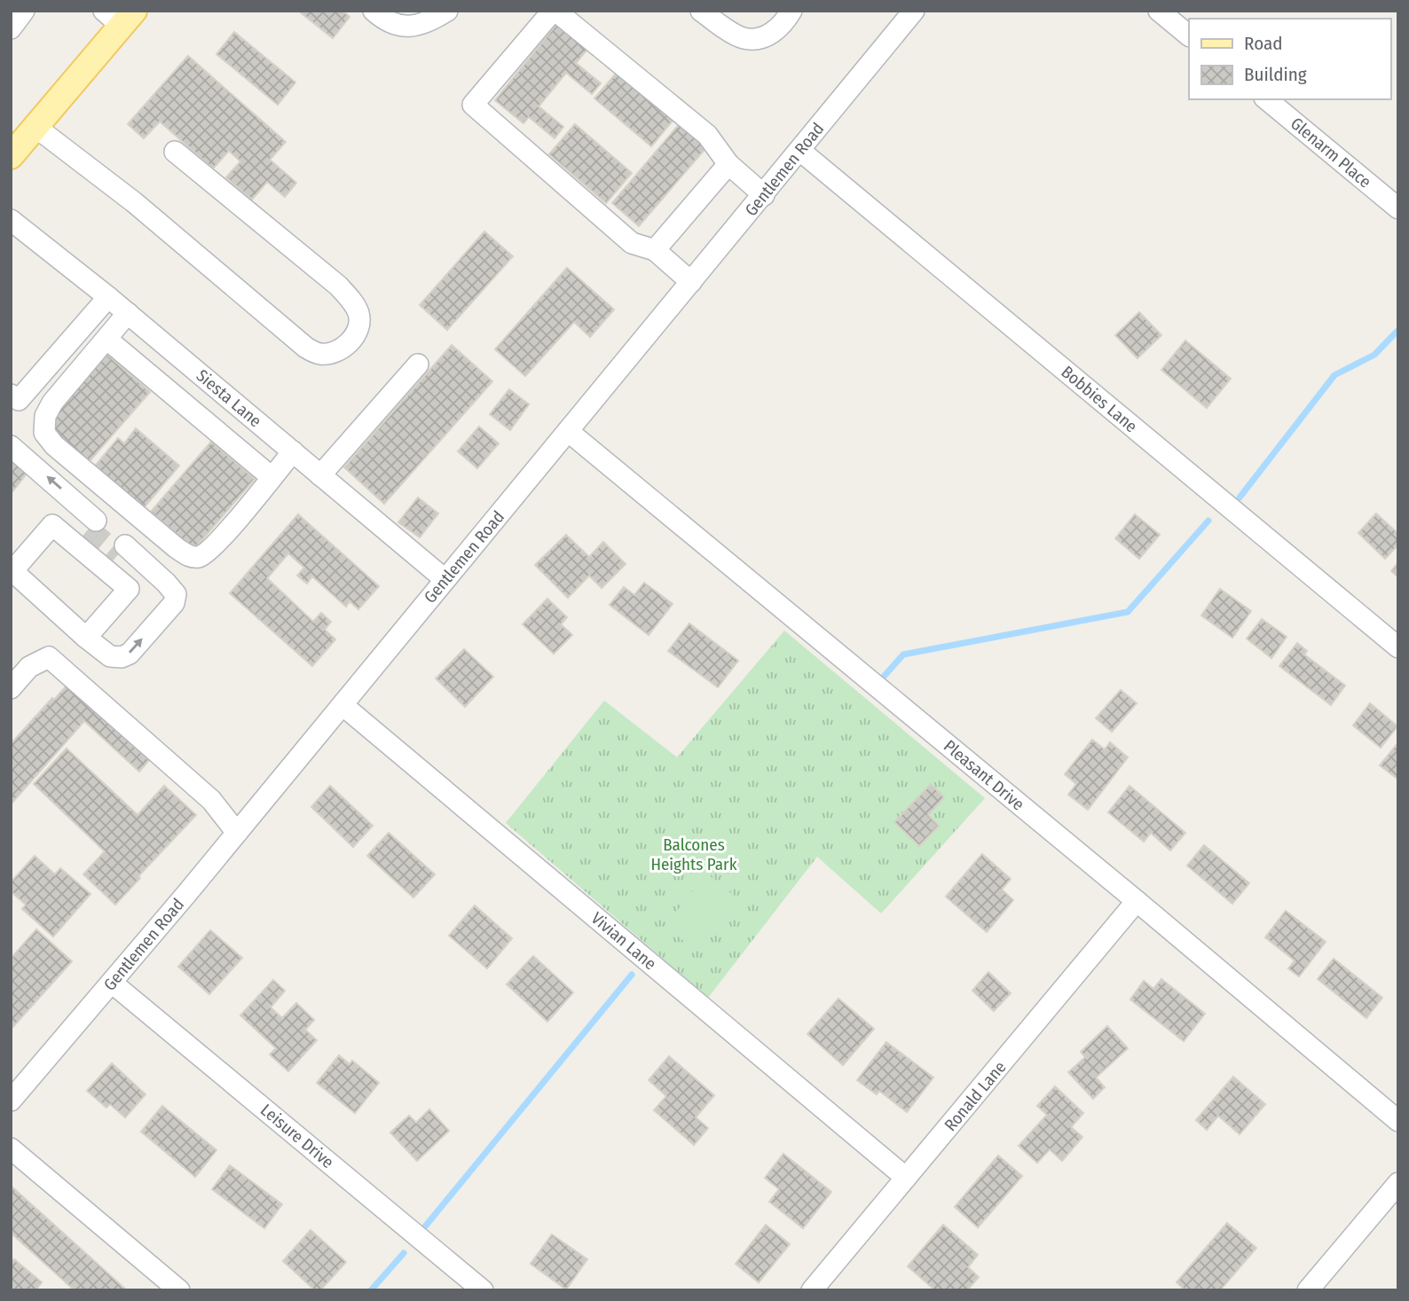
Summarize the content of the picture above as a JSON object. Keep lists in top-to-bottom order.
{
  "streets": {
    "street": [
      "Glenarm Place",
      "Gentlemen Road",
      "Siesta Lane",
      "Bobbies Lane",
      "Pleasant Drive",
      "Vivian Lane",
      "Ronald Lane",
      "Leisure Drive"
    ]
  },
  "crossings": [
    ["Gentlemen Road", "Siesta Lane"],
    ["Gentlemen Road", "Bobbies Lane"],
    ["Gentlemen Road", "Pleasant Drive"],
    ["Gentlemen Road", "Vivian Lane"],
    ["Gentlemen Road", "Leisure Drive"],
    ["Pleasant Drive", "Ronald Lane"],
    ["Vivian Lane", "Ronald Lane"]
  ],
  "parks": ["Balcones Heights Park"],
  "legend": ["Road", "Building"]
}
